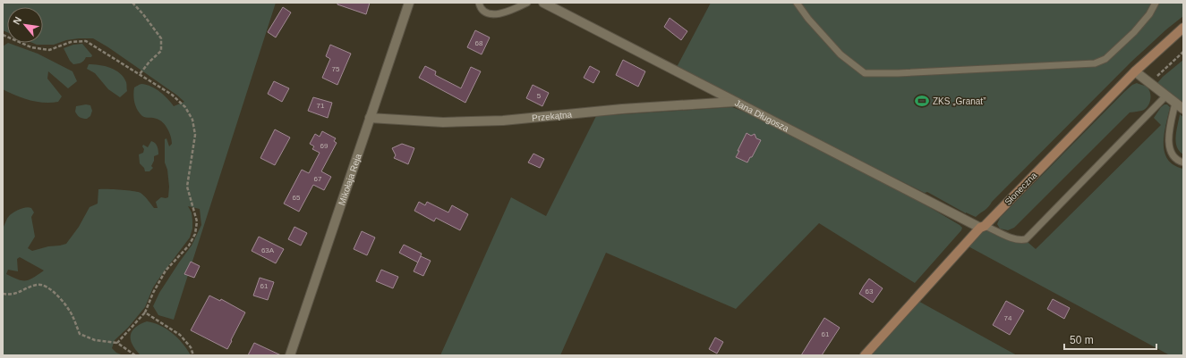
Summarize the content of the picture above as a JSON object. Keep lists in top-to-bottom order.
{
  "streets": {
    "street": [
      "Przekątna",
      "Jana Długosza",
      "Mikołaja Reja",
      "Słoneczna"
    ]
  },
  "crossings": [
    ["Przekątna", "Jana Długosza"],
    ["Przekątna", "Mikołaja Reja"],
    ["Jana Długosza", "Słoneczna"]
  ],
  "places": {
    "sports": ["ZKS „Granat”"]
  },
  "house_numbers": [
    "68",
    "75",
    "5",
    "71",
    "69",
    "67",
    "65",
    "63A",
    "61",
    "63",
    "74",
    "61"
  ],
  "scale_bar": "50 m",
  "north": "top left"
}
